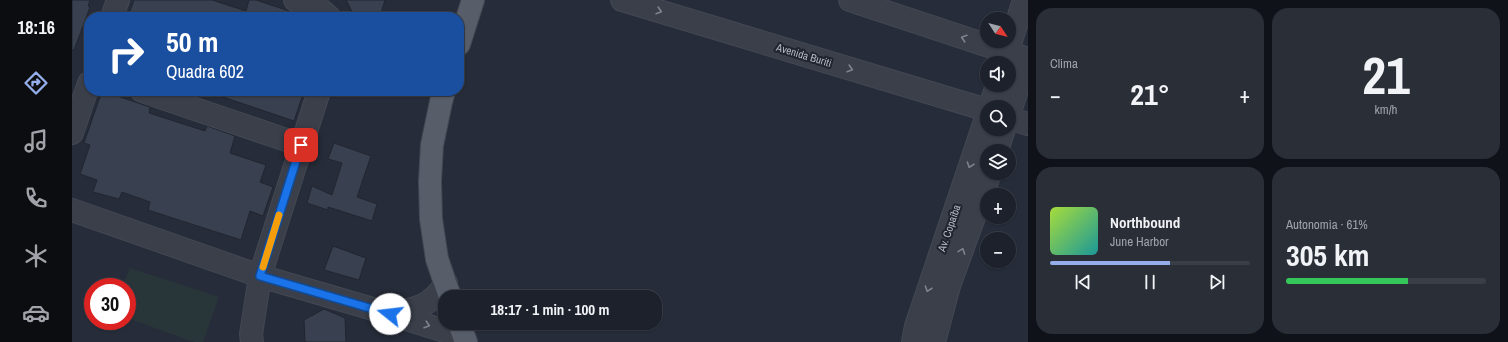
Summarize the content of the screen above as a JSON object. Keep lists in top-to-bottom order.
{
  "streets": {
    "street": ["Avenida Buriti", "Av. Copaíba"]
  },
  "north": "bottom right",
  "page": {
    "tabs": "18:16",
    "tile": [
      "Clima",
      ["21", "km/h"],
      ["Autonomia · 61%", "305 km"]
    ],
    "map_buttons": ["+", "−"],
    "turn": ["50 m", "Quadra 602"],
    "heat": ["−", "21°", "+"],
    "song": ["Northbound", "June Harbor"],
    "limit": "30",
    "trip": "18:17 · 1 min · 100 m"
  }
}
